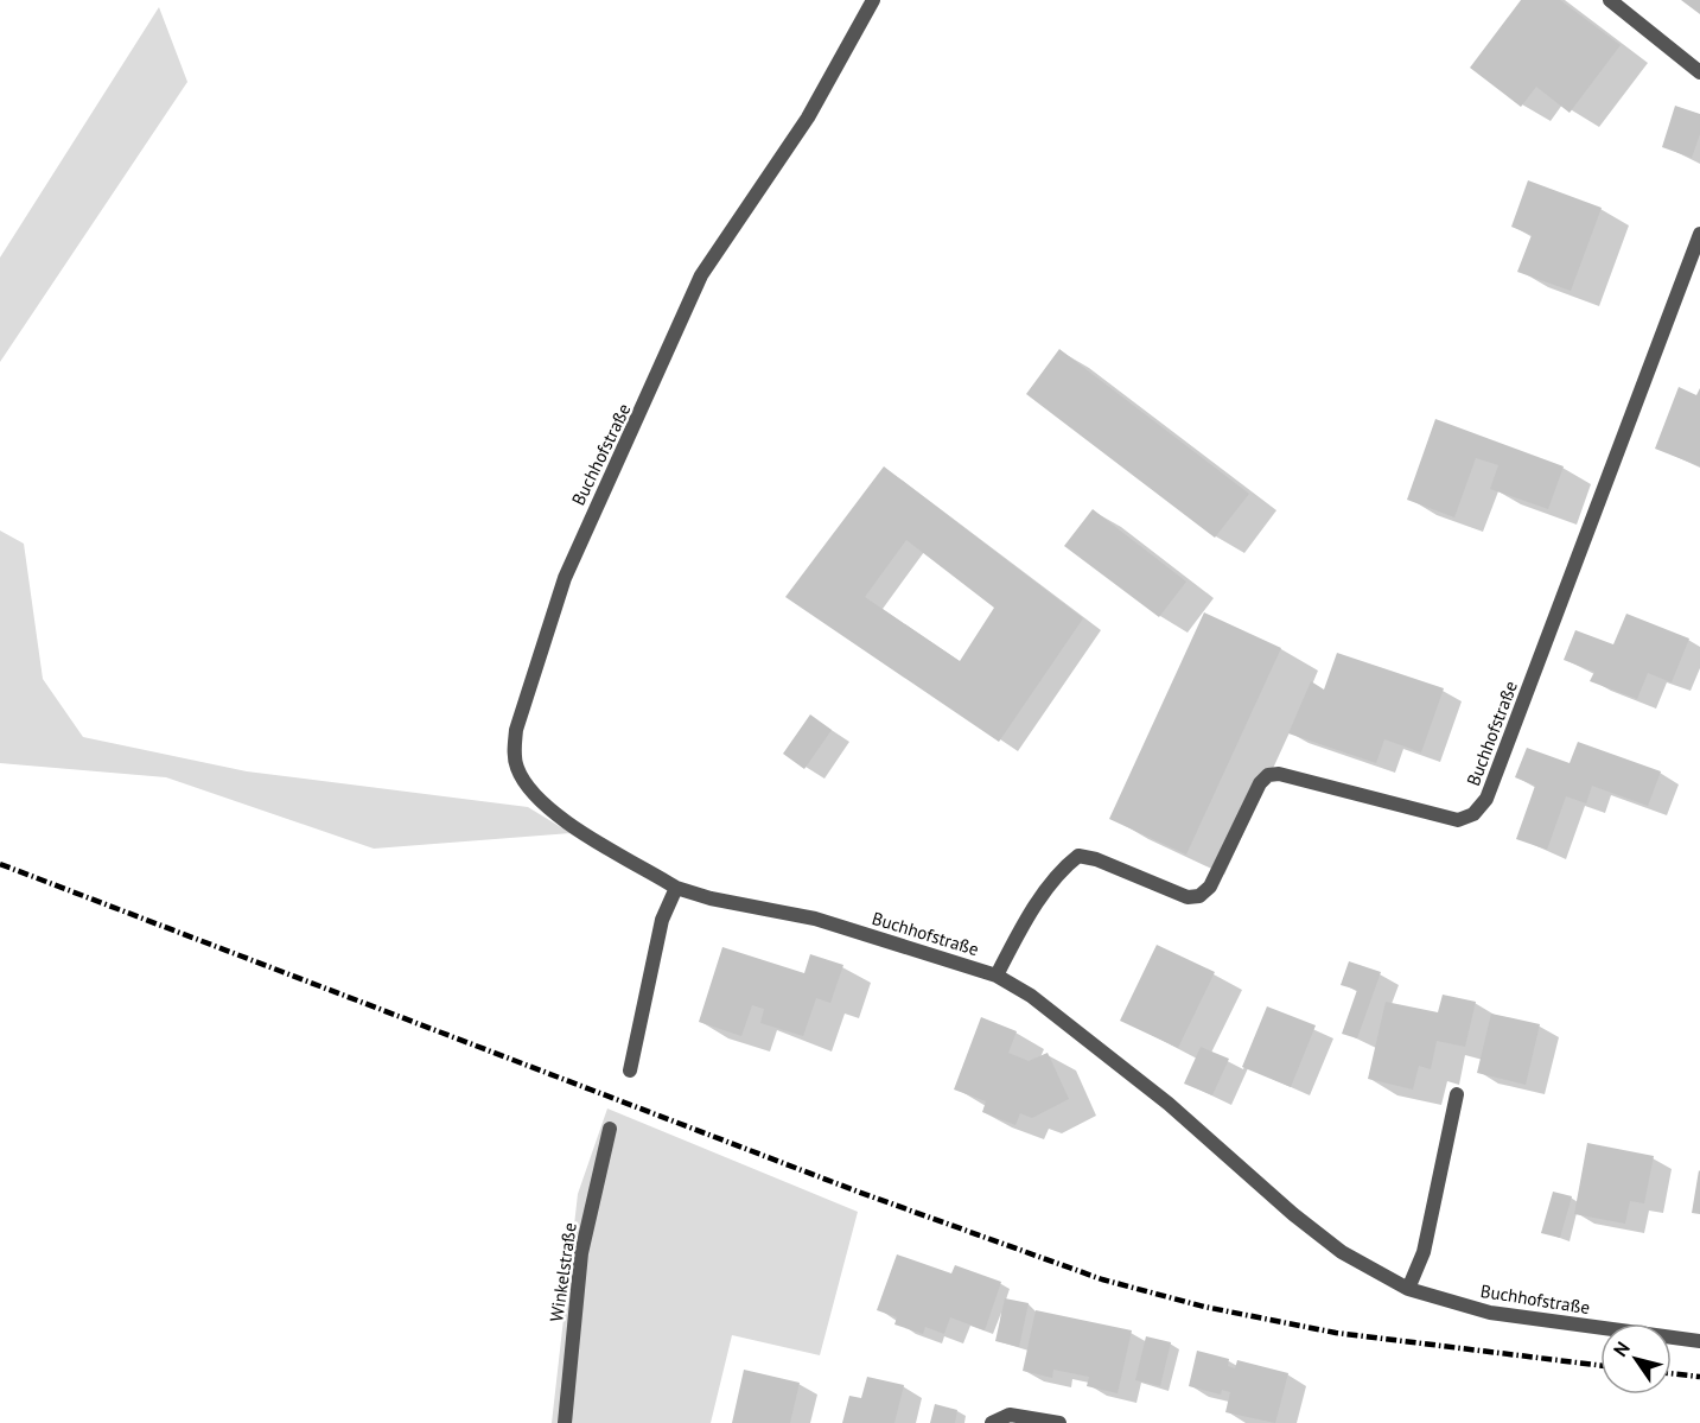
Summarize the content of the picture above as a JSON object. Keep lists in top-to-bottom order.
{
  "streets": {
    "street": ["Buchhofstraße", "Winkelstraße"]
  },
  "north": "top left"
}
